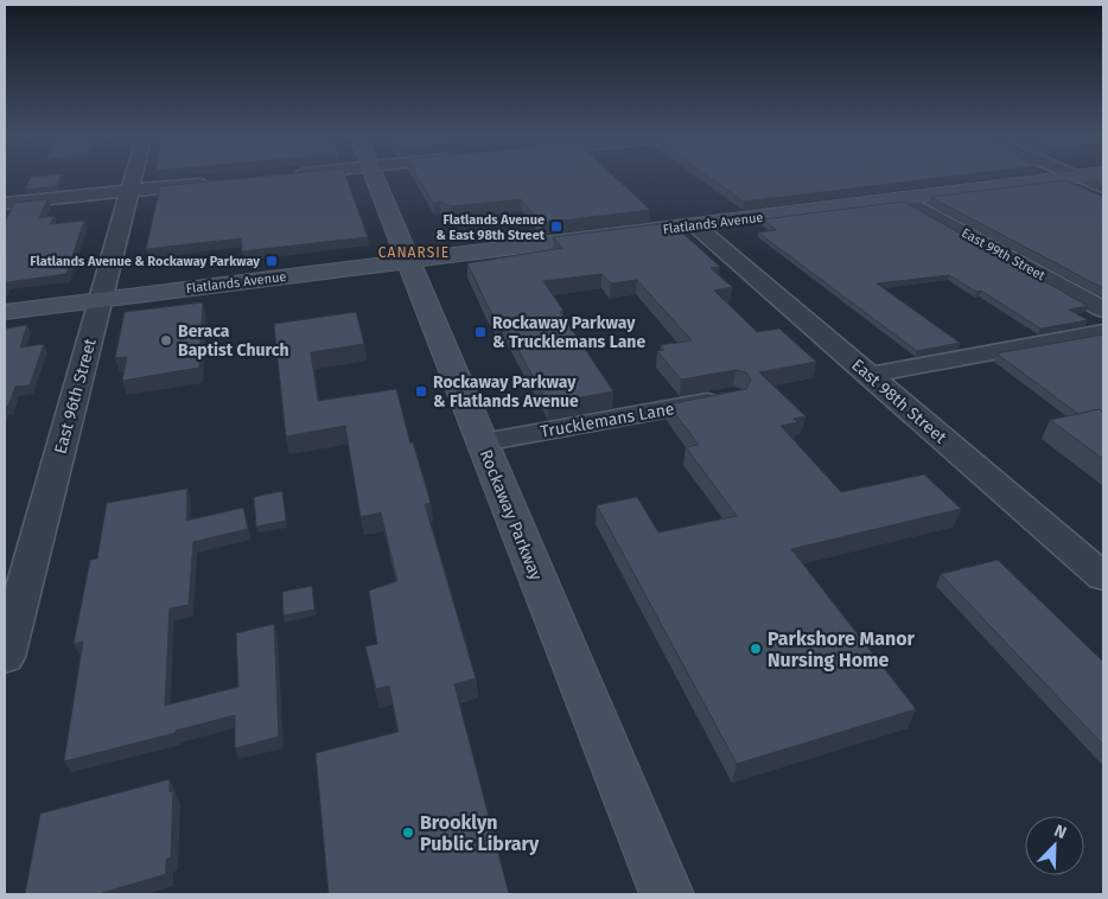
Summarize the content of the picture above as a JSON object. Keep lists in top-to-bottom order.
{
  "streets": {
    "main road": ["Flatlands Avenue", "Rockaway Parkway"],
    "street": [
      "East 99th Street",
      "East 96th Street",
      "East 98th Street",
      "Trucklemans Lane"
    ]
  },
  "crossings": [
    ["Flatlands Avenue", "East 99th Street"],
    ["Flatlands Avenue", "East 96th Street"],
    ["Flatlands Avenue", "East 98th Street"],
    ["Flatlands Avenue", "Rockaway Parkway"],
    ["Trucklemans Lane", "Rockaway Parkway"]
  ],
  "districts": ["CANARSIE"],
  "places": {
    "transit": [
      "Flatlands Avenue & East 98th Street",
      "Flatlands Avenue & Rockaway Parkway",
      "Rockaway Parkway & Trucklemans Lane",
      "Rockaway Parkway & Flatlands Avenue"
    ],
    "other": ["Beraca Baptist Church", "Parkshore Manor Nursing Home", "Brooklyn Public Library"]
  },
  "north": "top right"
}
